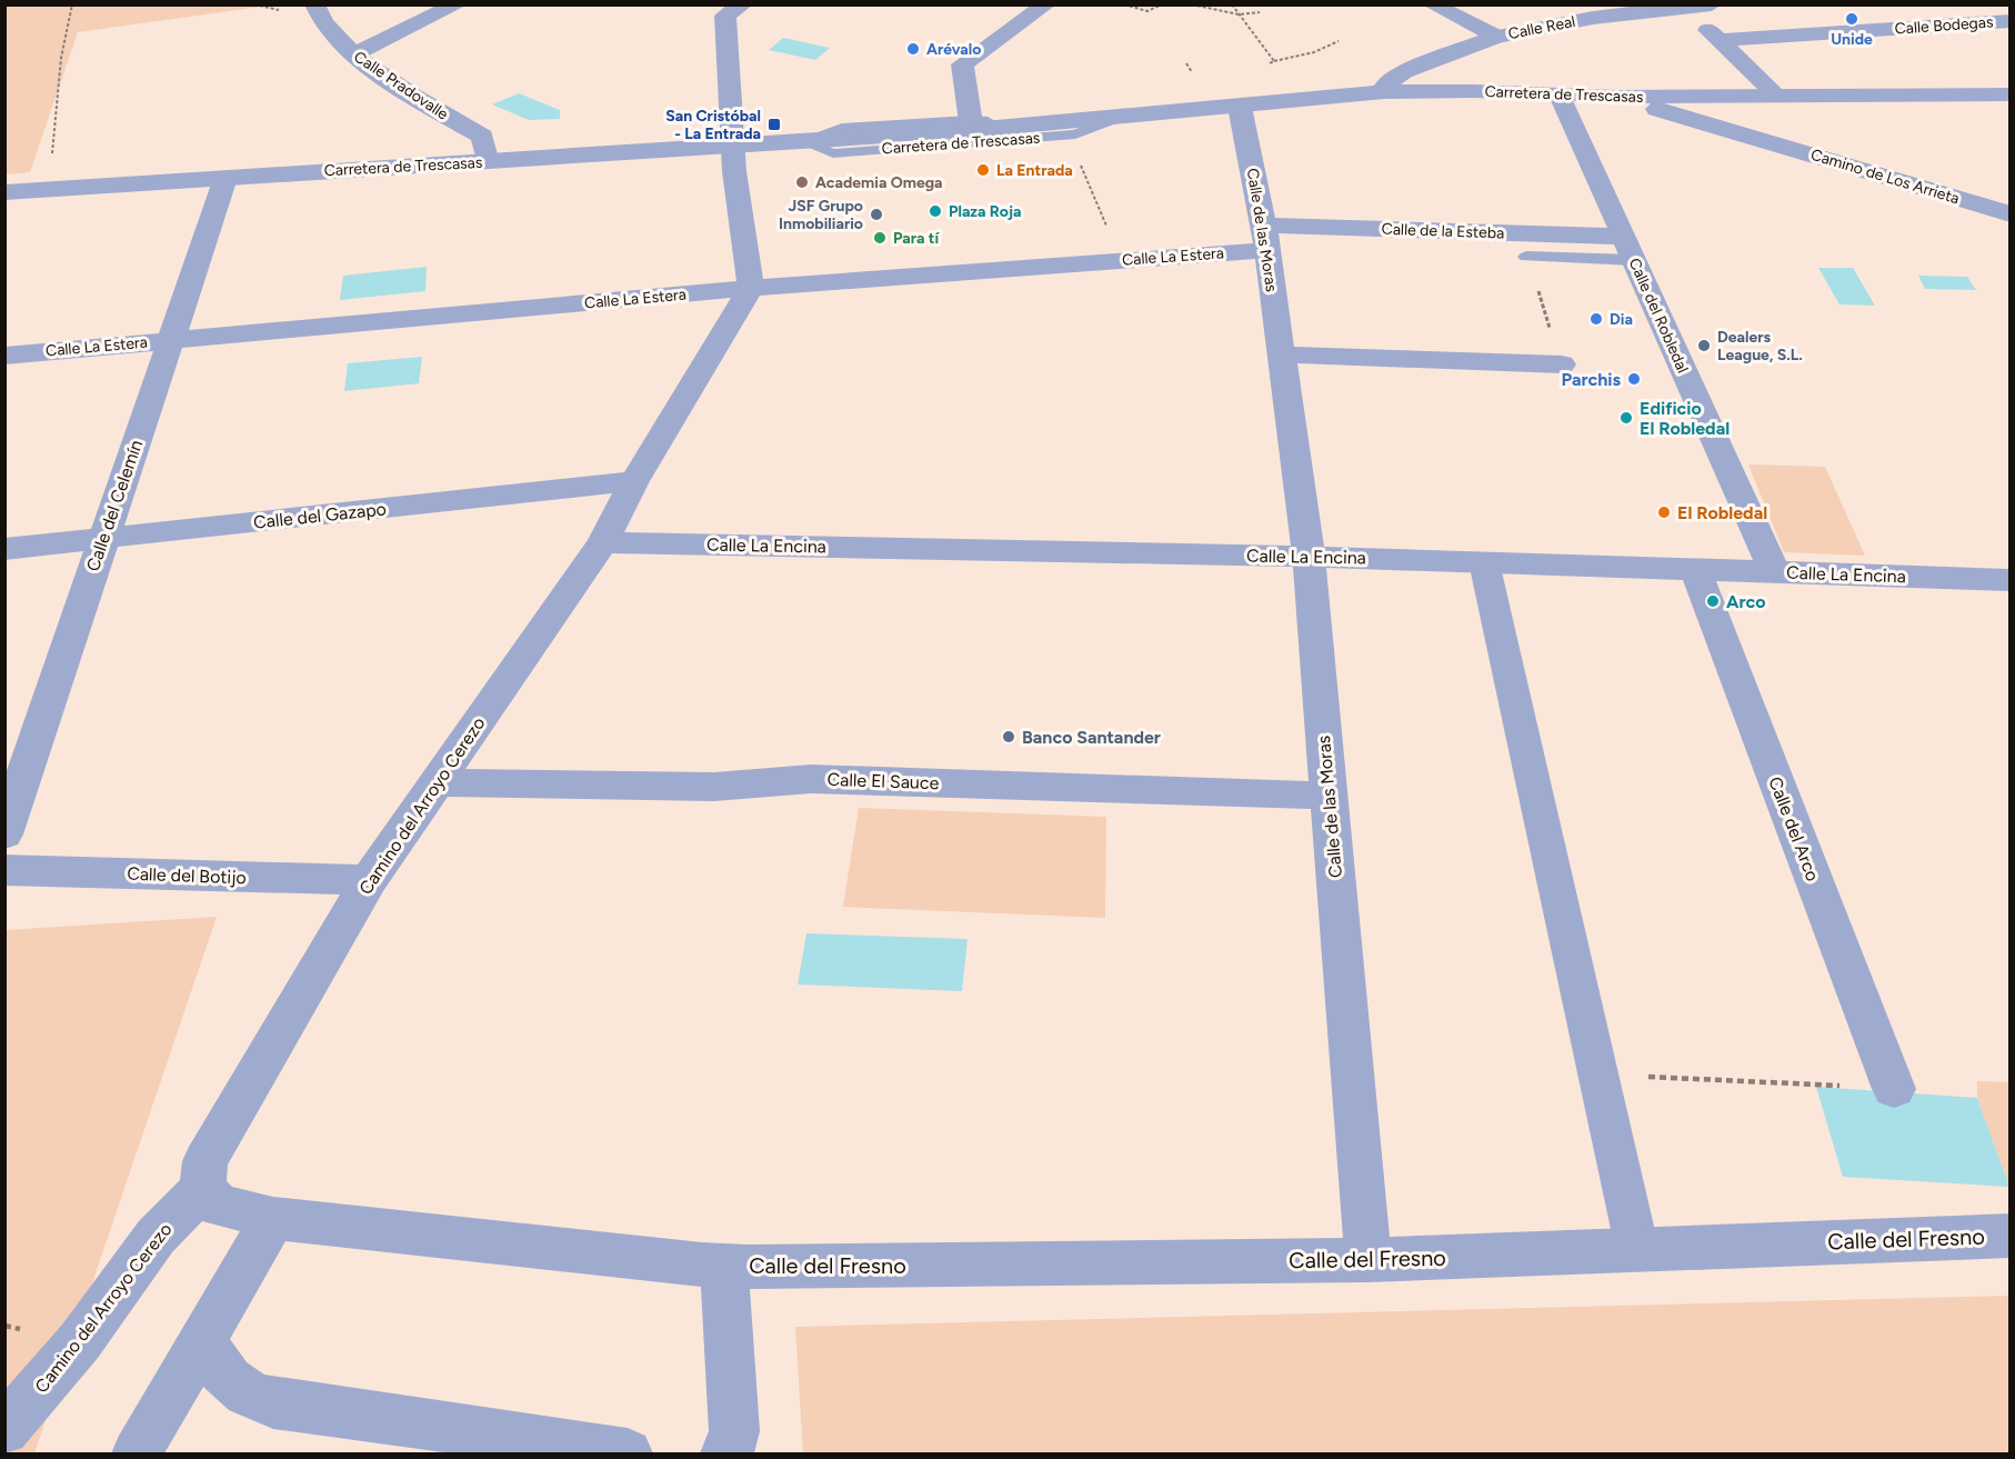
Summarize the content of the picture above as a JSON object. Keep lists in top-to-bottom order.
{
  "streets": {
    "street": [
      "Calle Bodegas",
      "Calle Real",
      "Calle Pradovalle",
      "Carretera de Trescasas",
      "Camino de Los Arrieta",
      "Calle de las Moras",
      "Calle de la Esteba",
      "Calle La Estera",
      "Calle del Robledal",
      "Calle del Celemín",
      "Calle del Gazapo",
      "Calle La Encina",
      "Calle El Sauce",
      "Camino del Arroyo Cerezo",
      "Calle del Arco",
      "Calle del Botijo",
      "Calle del Fresno"
    ]
  },
  "crossings": [
    ["Calle Real", "Carretera de Trescasas"],
    ["Calle Real", "Calle de las Moras"],
    ["Calle Pradovalle", "Carretera de Trescasas"],
    ["Carretera de Trescasas", "Camino de Los Arrieta"],
    ["Carretera de Trescasas", "Calle de las Moras"],
    ["Carretera de Trescasas", "Calle del Robledal"],
    ["Carretera de Trescasas", "Calle del Celemín"],
    ["Calle de las Moras", "Calle de la Esteba"],
    ["Calle de las Moras", "Calle La Estera"],
    ["Calle de las Moras", "Calle La Encina"],
    ["Calle de las Moras", "Calle El Sauce"],
    ["Calle de las Moras", "Calle del Fresno"],
    ["Calle de la Esteba", "Calle La Estera"],
    ["Calle de la Esteba", "Calle del Robledal"],
    ["Calle La Estera", "Calle del Celemín"],
    ["Calle La Estera", "Camino del Arroyo Cerezo"],
    ["Calle del Robledal", "Calle La Encina"],
    ["Calle del Celemín", "Calle del Gazapo"],
    ["Calle del Gazapo", "Camino del Arroyo Cerezo"],
    ["Calle La Encina", "Camino del Arroyo Cerezo"],
    ["Calle La Encina", "Calle del Arco"],
    ["Calle El Sauce", "Camino del Arroyo Cerezo"],
    ["Camino del Arroyo Cerezo", "Calle del Botijo"],
    ["Camino del Arroyo Cerezo", "Calle del Fresno"]
  ],
  "places": {
    "other": [
      "Unide",
      "Arévalo",
      "La Entrada",
      "Academia Omega",
      "Plaza Roja",
      "JSF Grupo Inmobiliario",
      "Para tí",
      "Dia",
      "Dealers League, S.L.",
      "Parchis",
      "Edificio El Robledal",
      "El Robledal",
      "Arco",
      "Banco Santander"
    ],
    "transit": ["San Cristóbal - La Entrada"]
  }
}
